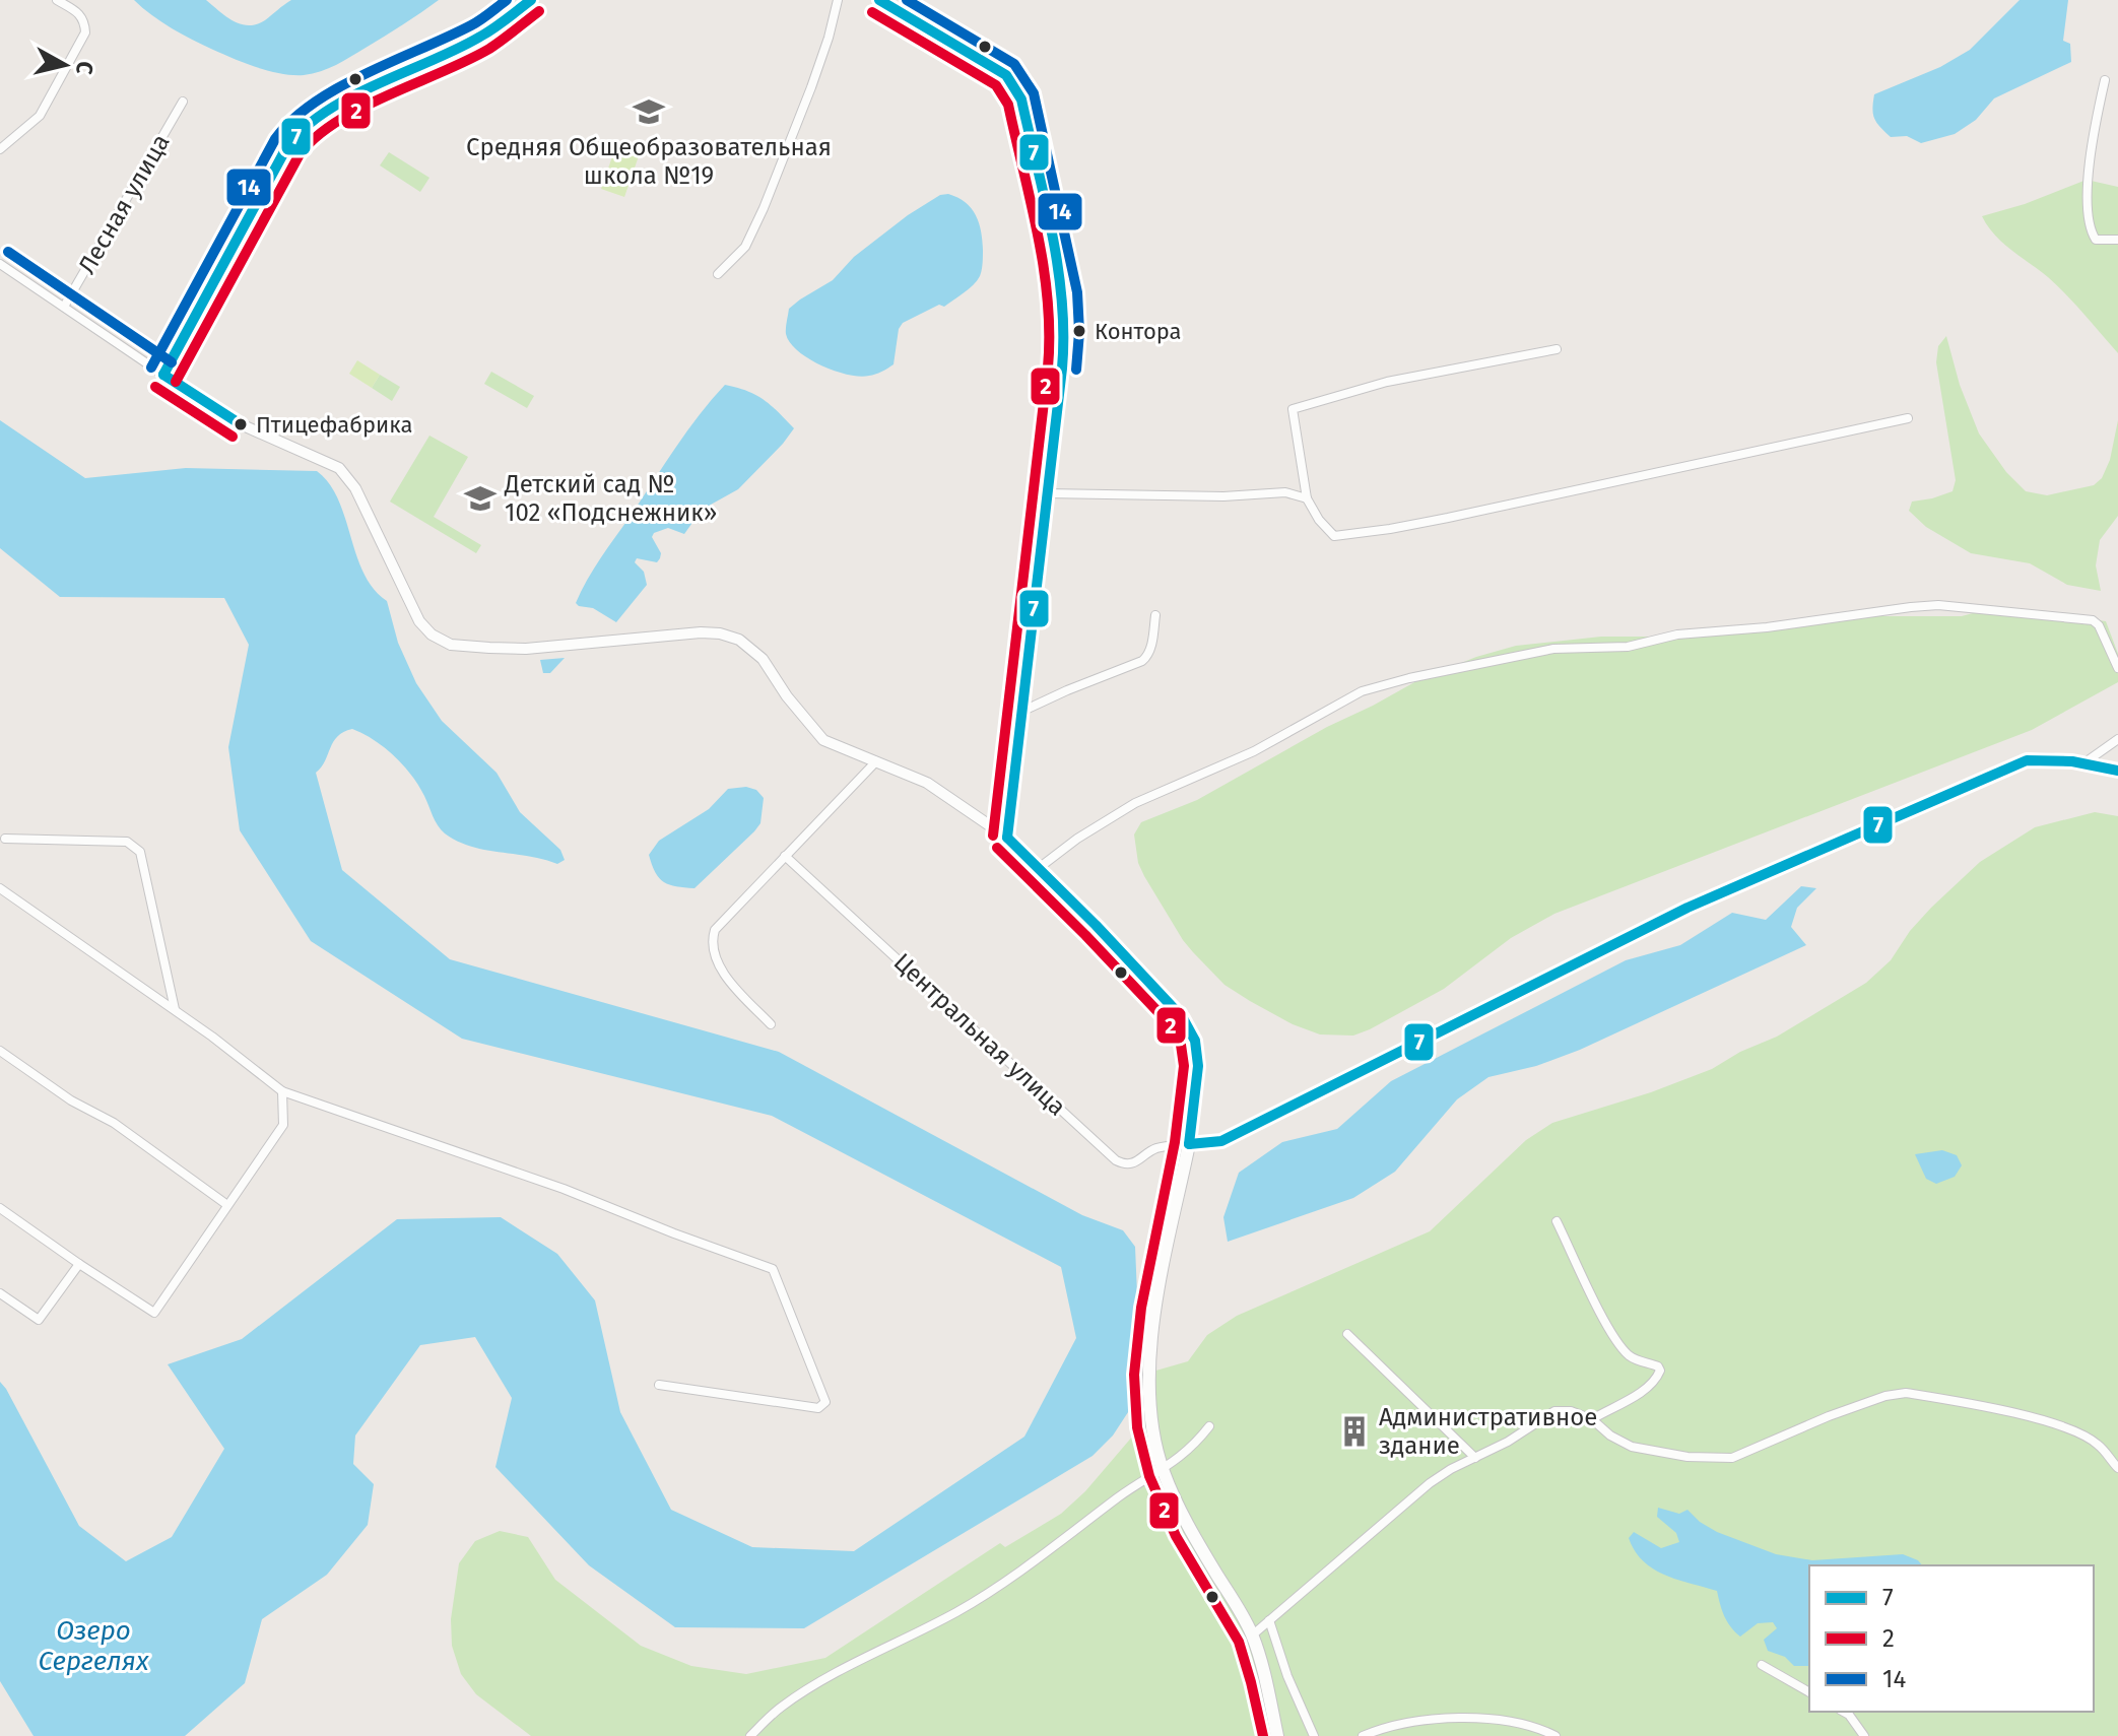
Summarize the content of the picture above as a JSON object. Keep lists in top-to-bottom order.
{
  "streets": {
    "street": ["Лесная улица", "Центральная улица"]
  },
  "water": ["Озеро Сергелях"],
  "places": {
    "school or university": ["Средняя Общеобразовательная школа №19", "Детский сад № 102 «Подснежник»"],
    "other": ["Контора", "Птицефабрика"],
    "building": ["Административное здание"]
  },
  "lines": ["transit line 7", "transit line 14", "transit line 2"],
  "legend": ["7", "2", "14"],
  "north": "right"
}
